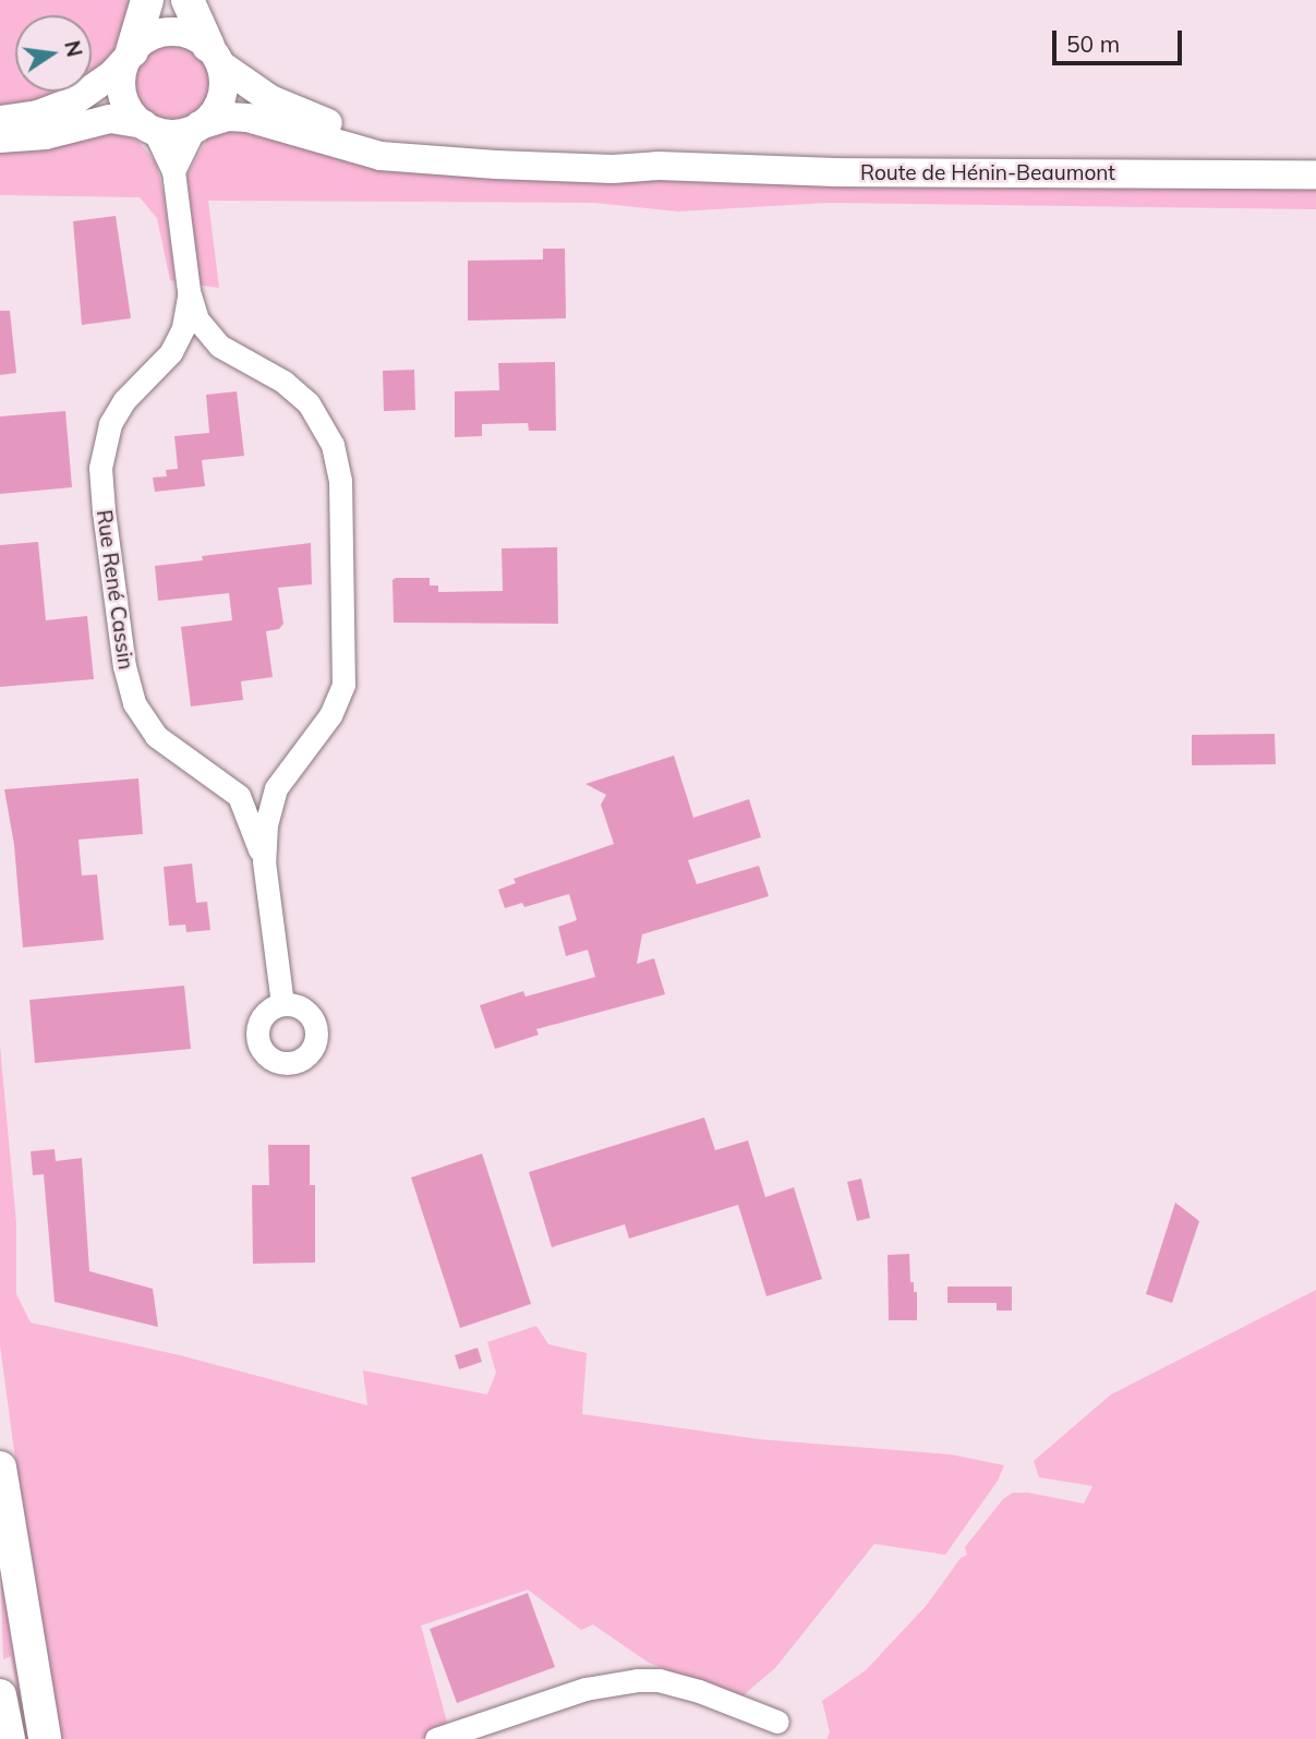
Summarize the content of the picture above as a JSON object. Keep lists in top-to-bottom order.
{
  "streets": {
    "main road": ["Route de Hénin-Beaumont"],
    "street": ["Rue René Cassin"]
  },
  "scale_bar": "50 m",
  "north": "right"
}
